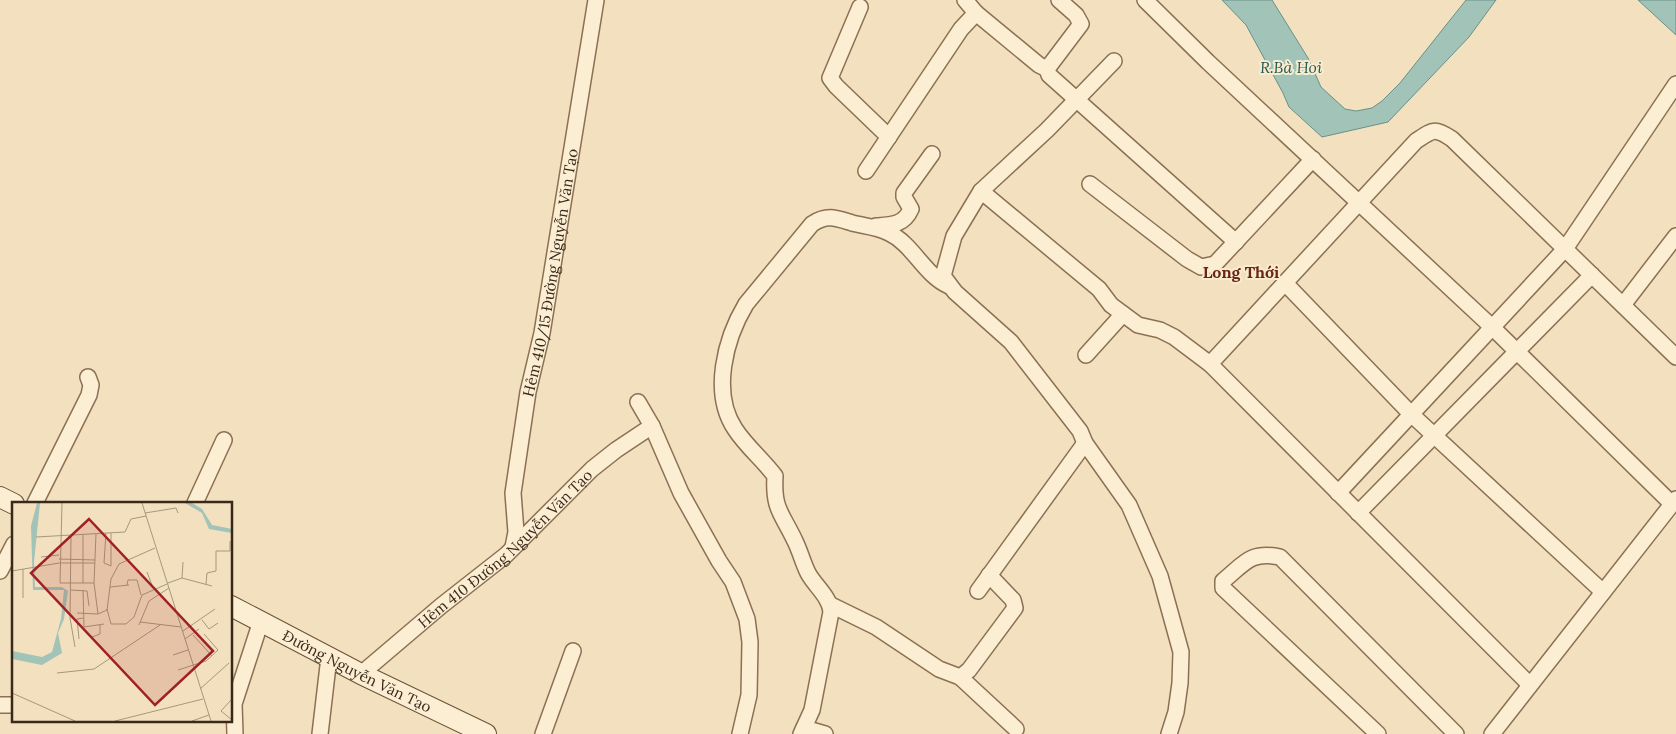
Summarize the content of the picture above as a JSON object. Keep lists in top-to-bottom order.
{
  "streets": {
    "main road": ["Đường Nguyễn Văn Tạo"],
    "street": ["Hẻm 410/15 Đường Nguyễn Văn Tạo", "Hẻm 410 Đường Nguyễn Văn Tạo"]
  },
  "crossings": [
    ["Hẻm 410/15 Đường Nguyễn Văn Tạo", "Hẻm 410 Đường Nguyễn Văn Tạo"],
    ["Hẻm 410 Đường Nguyễn Văn Tạo", "Đường Nguyễn Văn Tạo"]
  ],
  "districts": ["Long Thới"],
  "water": ["R.Bà Hoi"]
}
